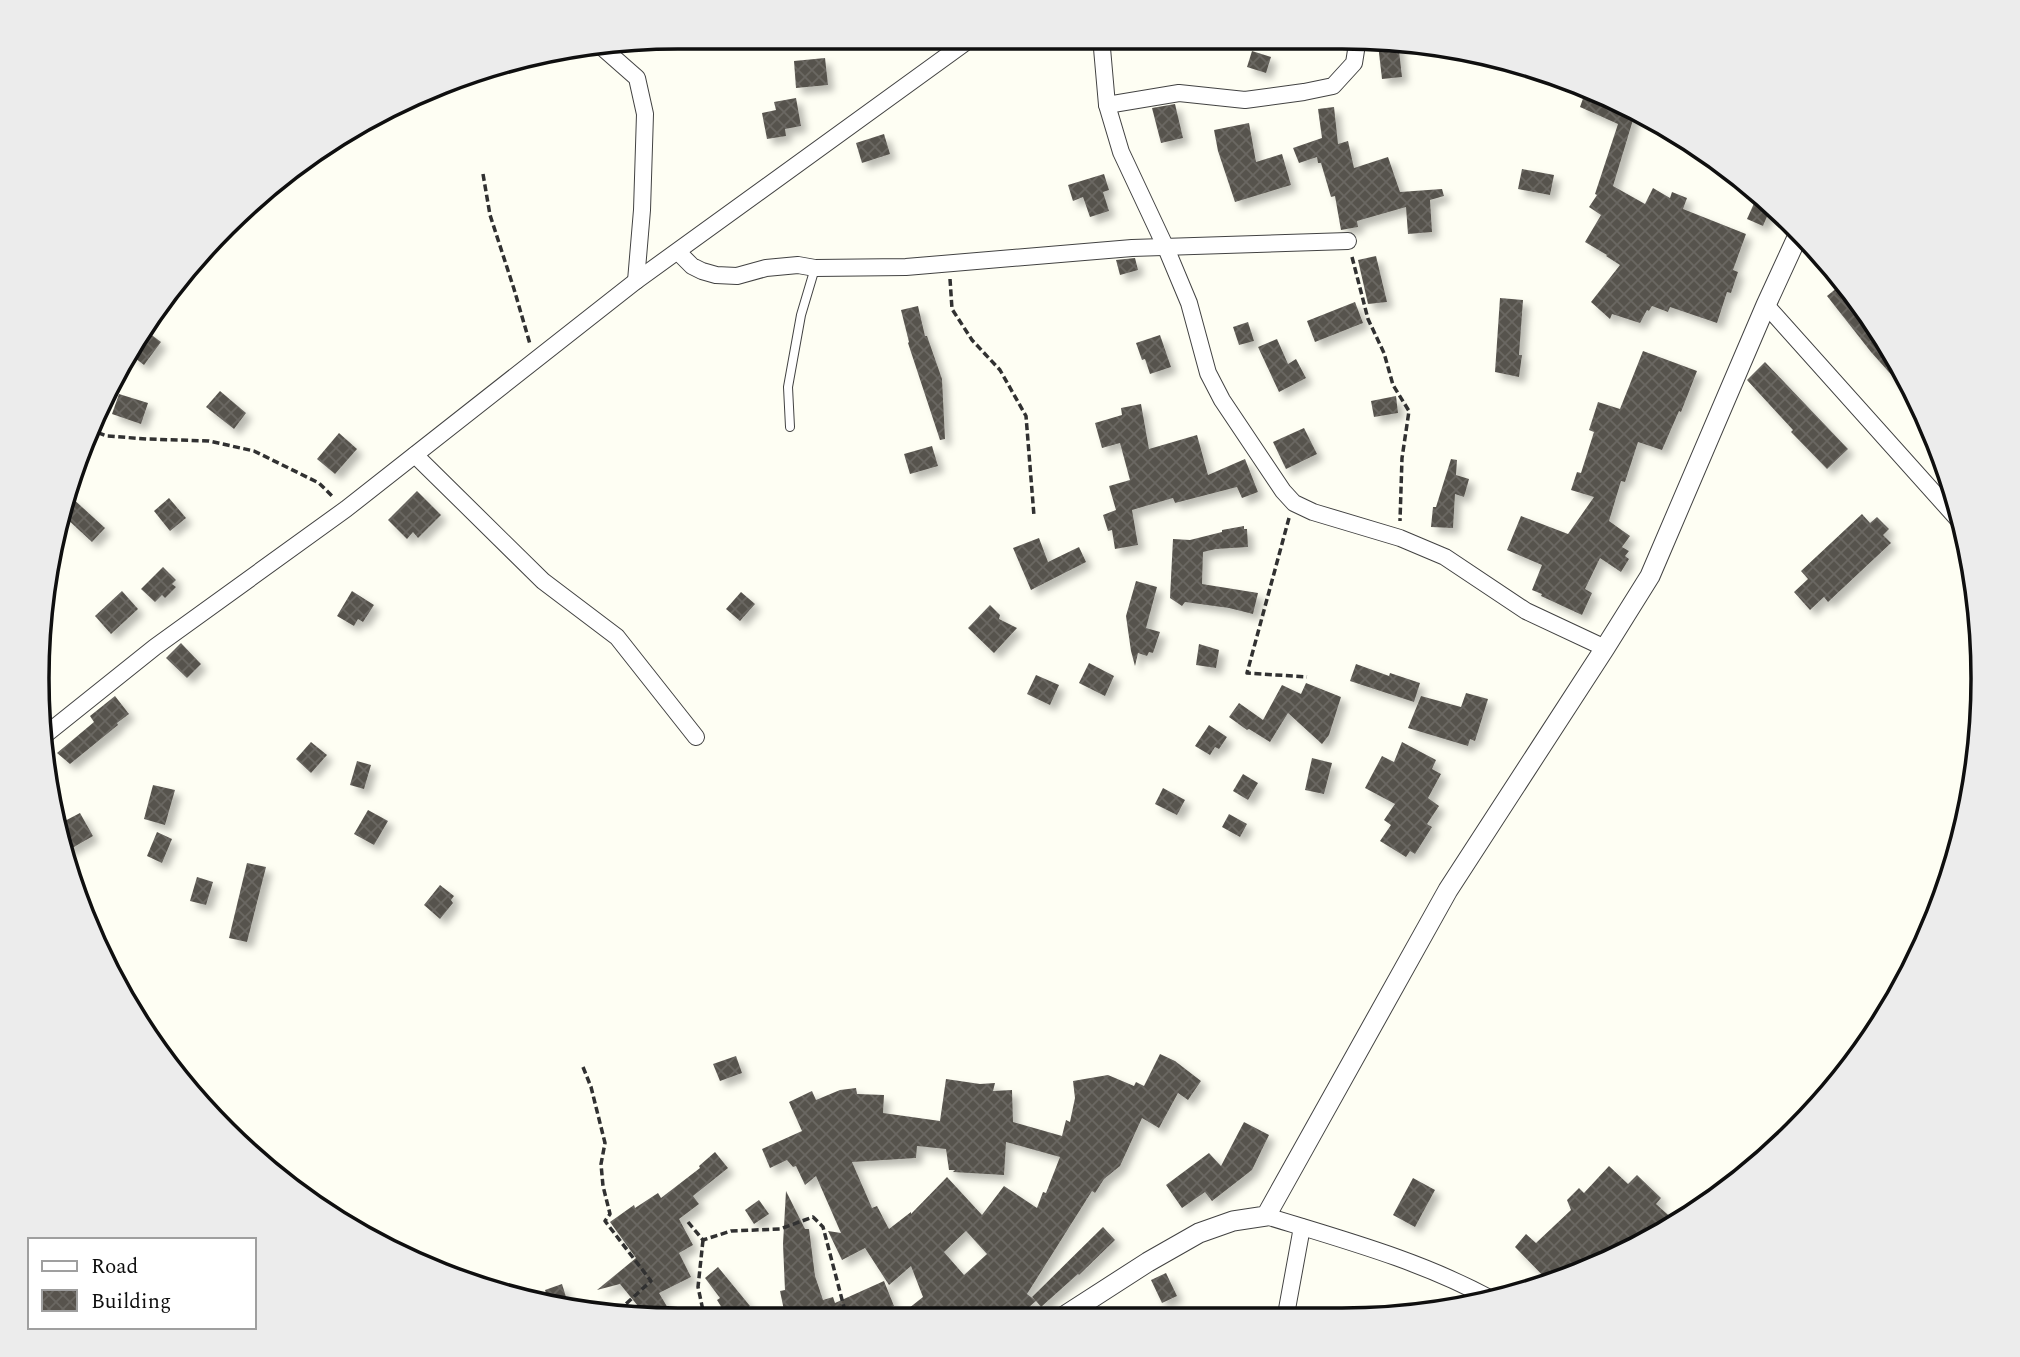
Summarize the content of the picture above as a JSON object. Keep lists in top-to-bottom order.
{
  "legend": ["Road", "Building"]
}
